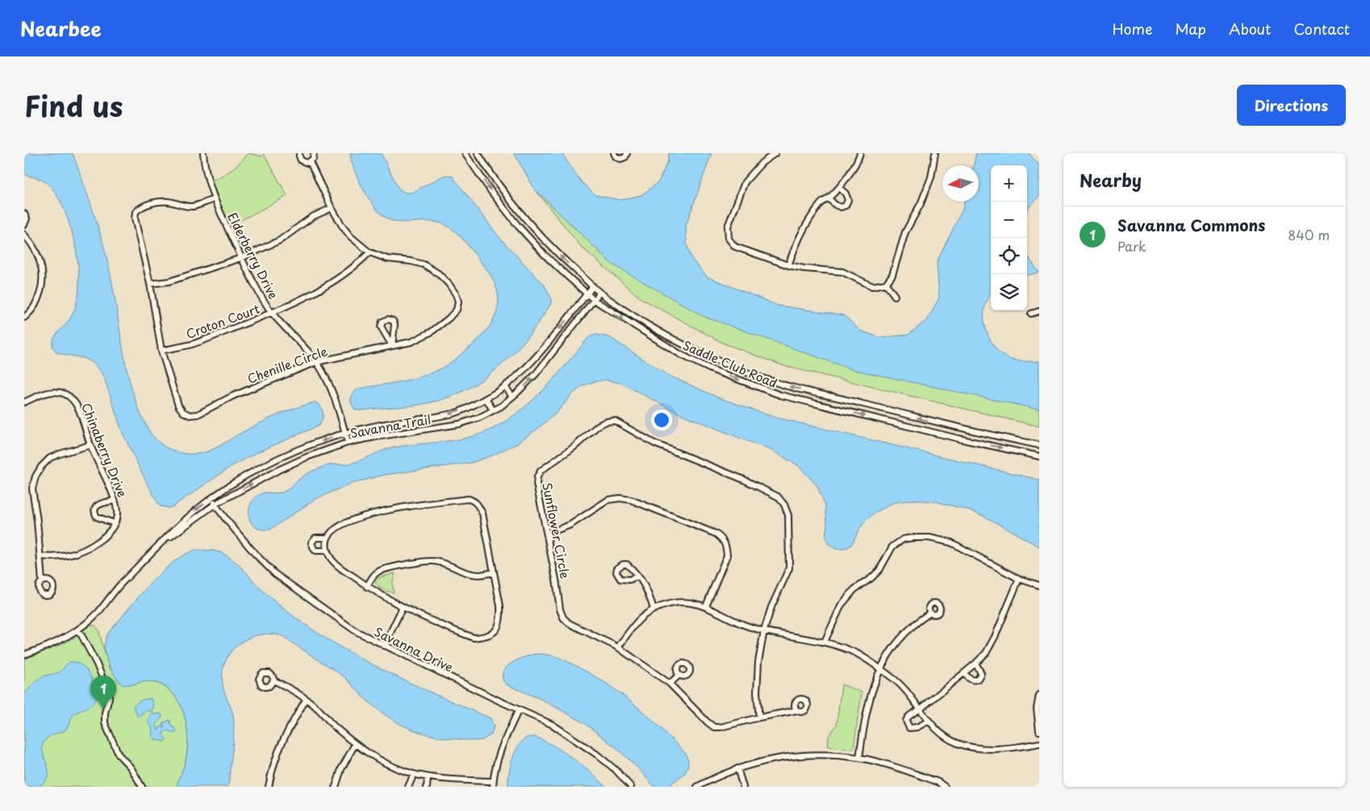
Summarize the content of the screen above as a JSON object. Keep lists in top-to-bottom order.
{
  "streets": {
    "street": [
      "Elderberry Drive",
      "Croton Court",
      "Saddle Club Road",
      "Chenille Circle",
      "Savanna Trail",
      "Chinaberry Drive",
      "Sunflower Circle",
      "Savanna Drive"
    ]
  },
  "crossings": [
    ["Elderberry Drive", "Croton Court"],
    ["Elderberry Drive", "Chenille Circle"],
    ["Elderberry Drive", "Savanna Trail"],
    ["Croton Court", "Chenille Circle"],
    ["Saddle Club Road", "Savanna Trail"],
    ["Savanna Trail", "Savanna Drive"]
  ],
  "north": "left",
  "page": {
    "header": "Nearbee",
    "nav": [
      "Home",
      "Map",
      "About",
      "Contact"
    ],
    "title": "Find us",
    "buttons": "Directions",
    "heading": "Nearby",
    "map_buttons": ["+", "−"],
    "list": [
      {
        "mark": "1",
        "name": "Savanna Commons",
        "note": "Park",
        "value": "840 m"
      }
    ],
    "pins": "1"
  }
}
